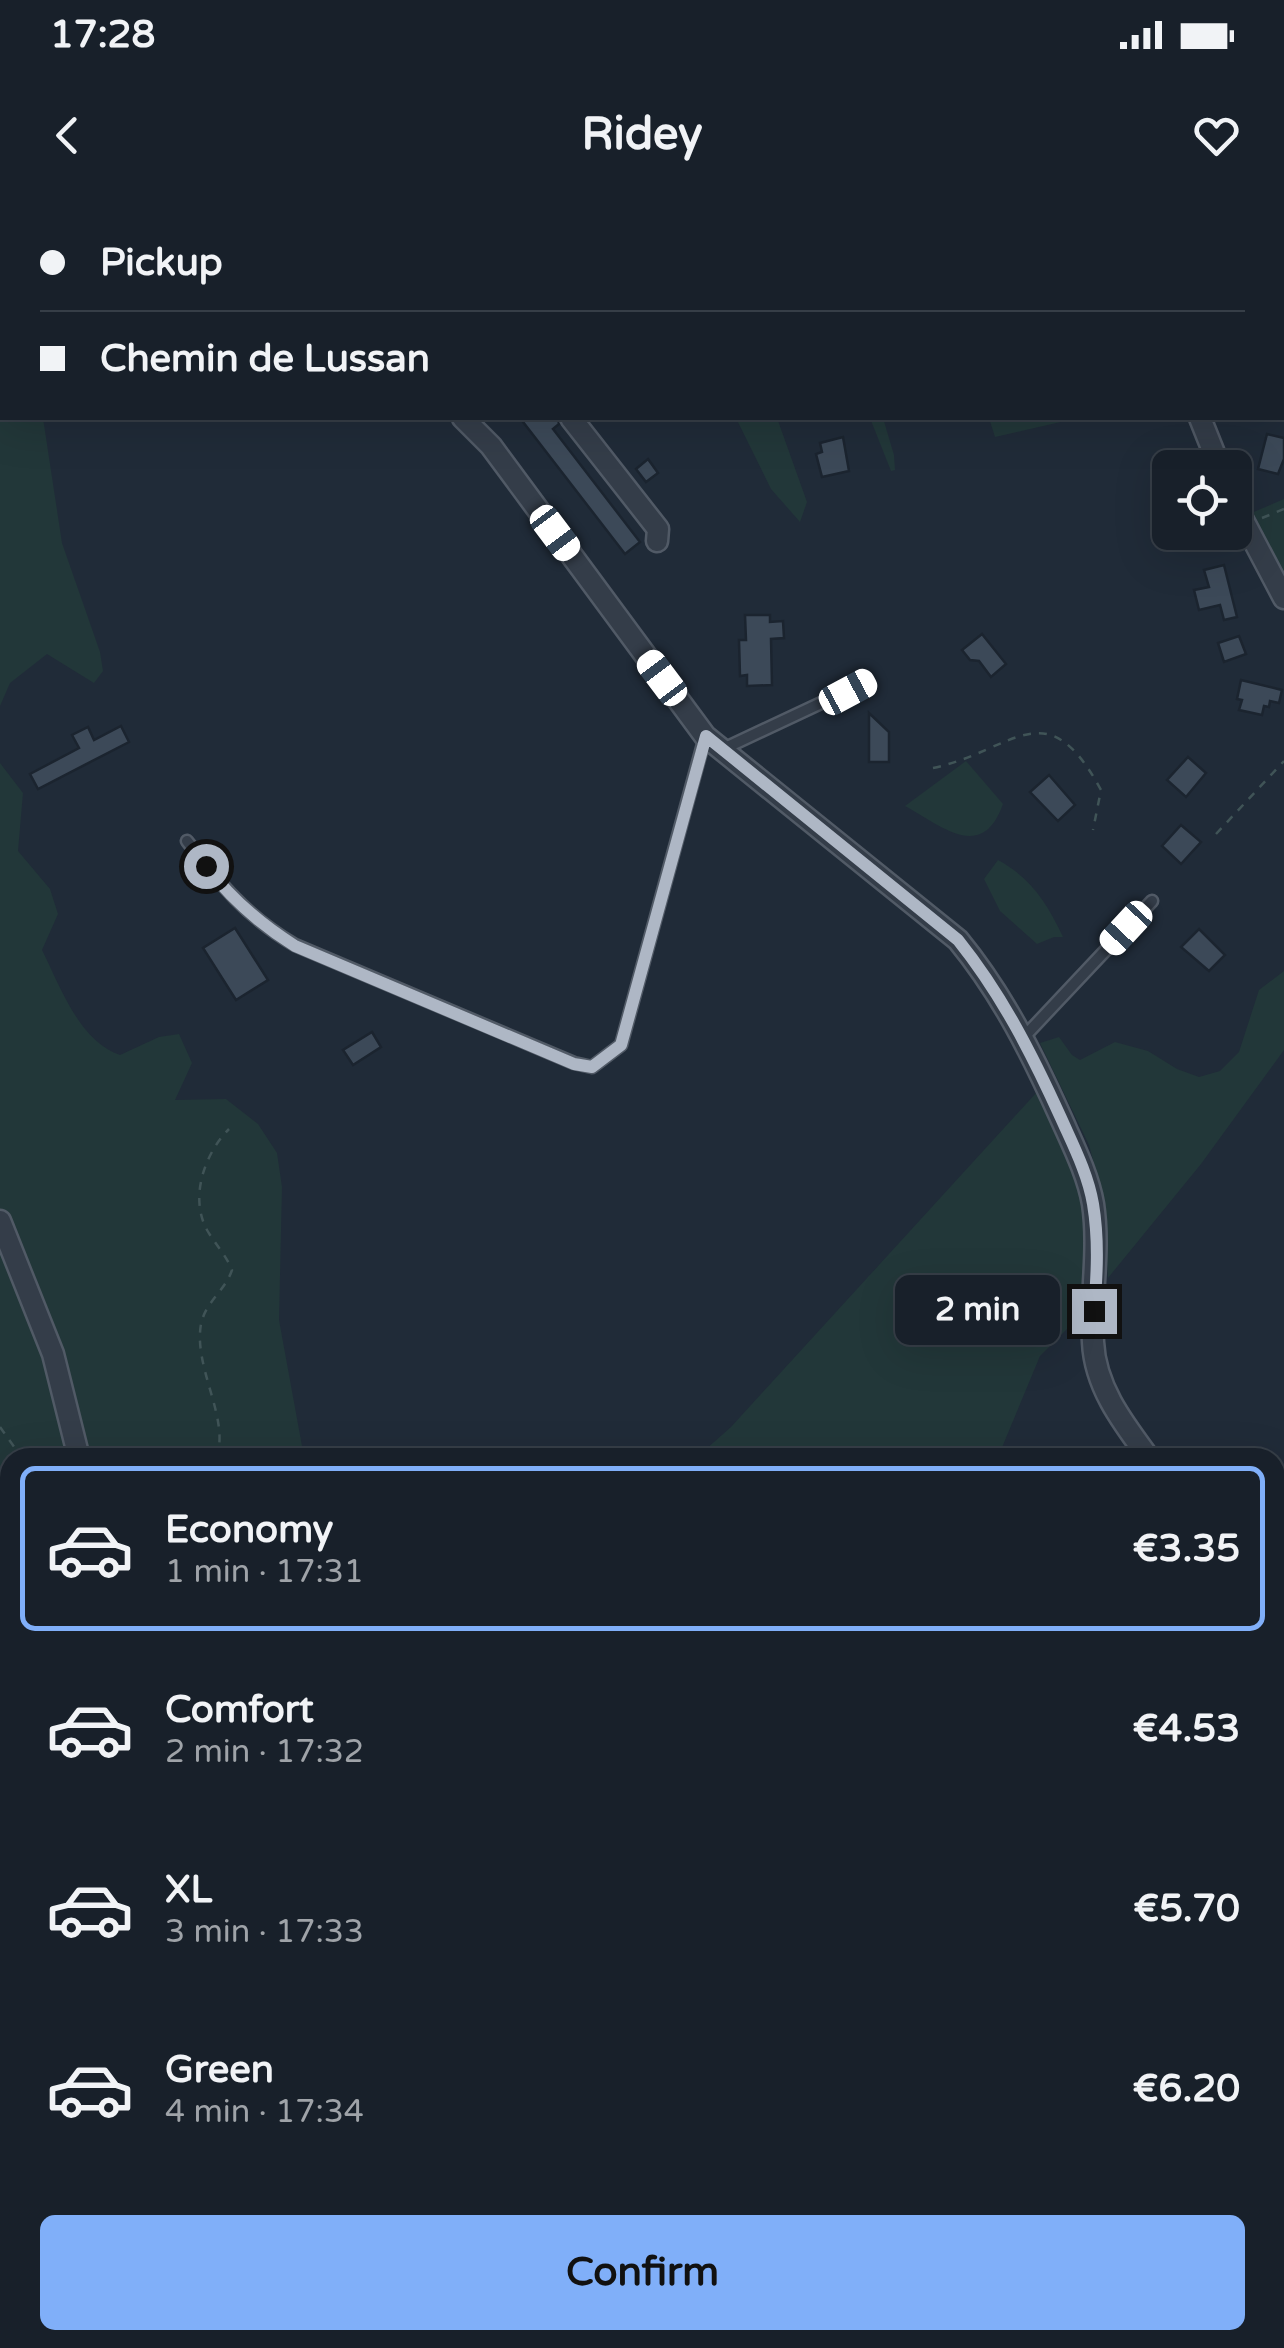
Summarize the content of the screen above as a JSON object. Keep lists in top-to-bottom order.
{
  "page": {
    "status": "17:28",
    "header": "Ridey",
    "banner": ["Pickup", "Chemin de Lussan"],
    "bubble": "2 min",
    "list": [
      {
        "name": "Economy",
        "note": "1 min · 17:31",
        "value": "€3.35"
      },
      {
        "name": "Comfort",
        "note": "2 min · 17:32",
        "value": "€4.53"
      },
      {
        "name": "XL",
        "note": "3 min · 17:33",
        "value": "€5.70"
      },
      {
        "name": "Green",
        "note": "4 min · 17:34",
        "value": "€6.20"
      }
    ],
    "buttons": "Confirm"
  }
}
